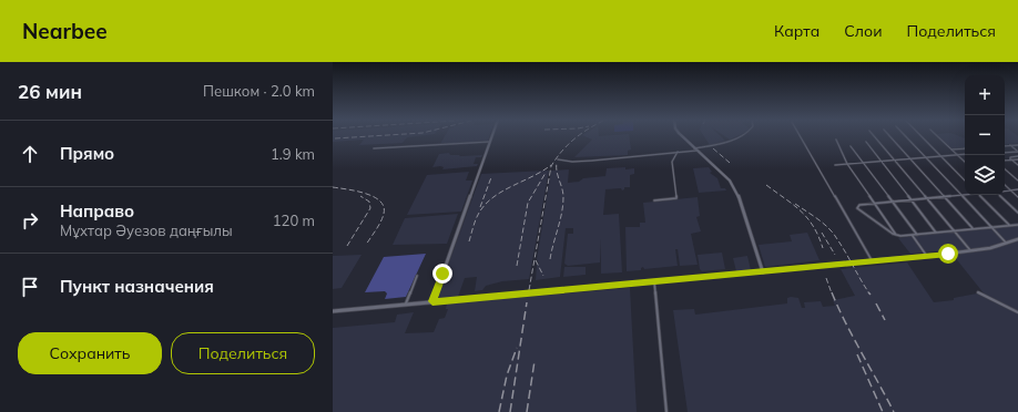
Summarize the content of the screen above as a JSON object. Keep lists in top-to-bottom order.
{
  "page": {
    "header": "Nearbee",
    "nav": ["Карта", "Слои", "Поделиться"],
    "heading": ["26 мин", "Пешком · 2.0 km"],
    "map_buttons": ["+", "−"],
    "list": [
      ["Прямо", "1.9 km"],
      ["Направо", "Мұхтар Әуезов даңғылы", "120 m"],
      "Пункт назначения"
    ],
    "buttons": ["Сохранить", "Поделиться"]
  }
}
